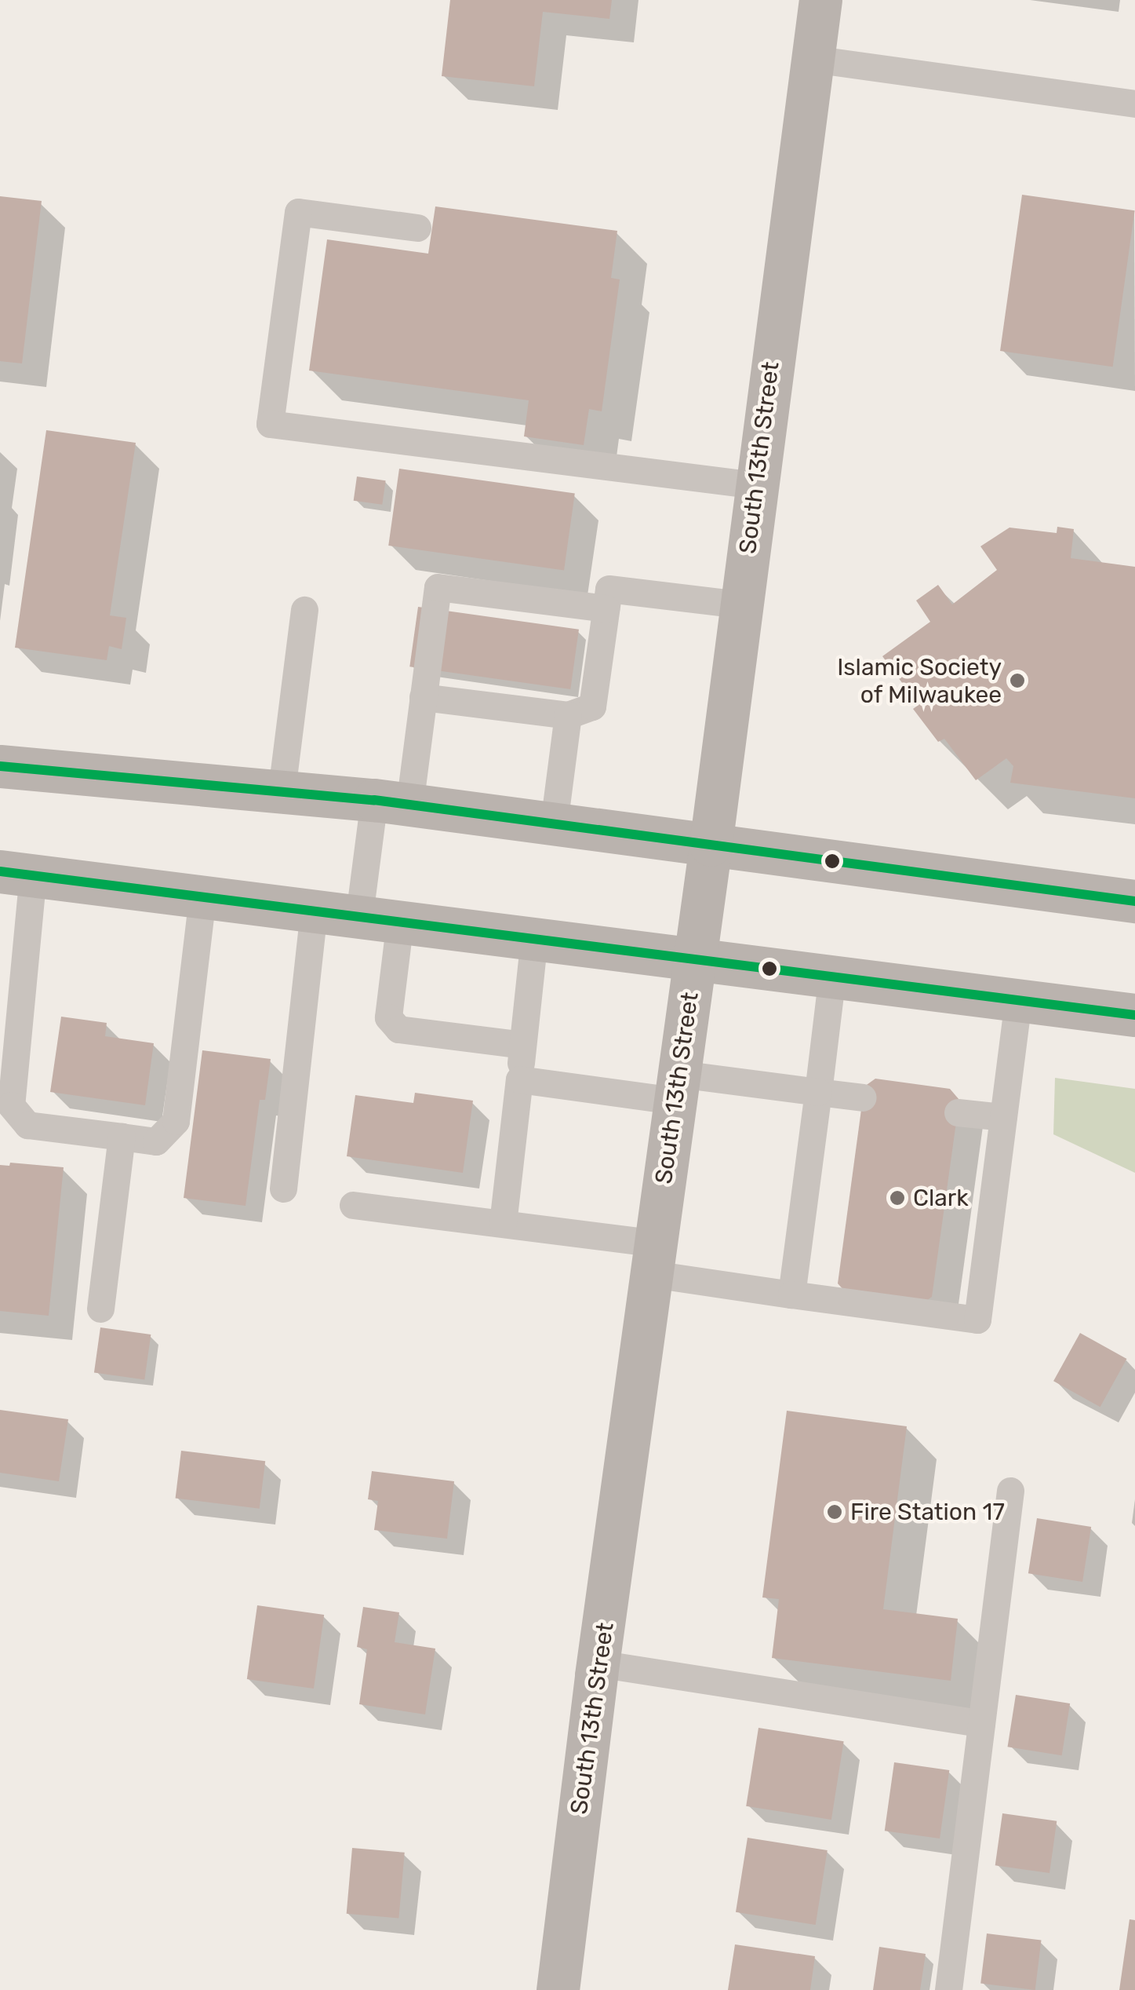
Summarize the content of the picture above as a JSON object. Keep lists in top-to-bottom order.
{
  "streets": {
    "main road": ["South 13th Street"]
  },
  "places": ["Islamic Society of Milwaukee", "Clark", "Fire Station 17"]
}
